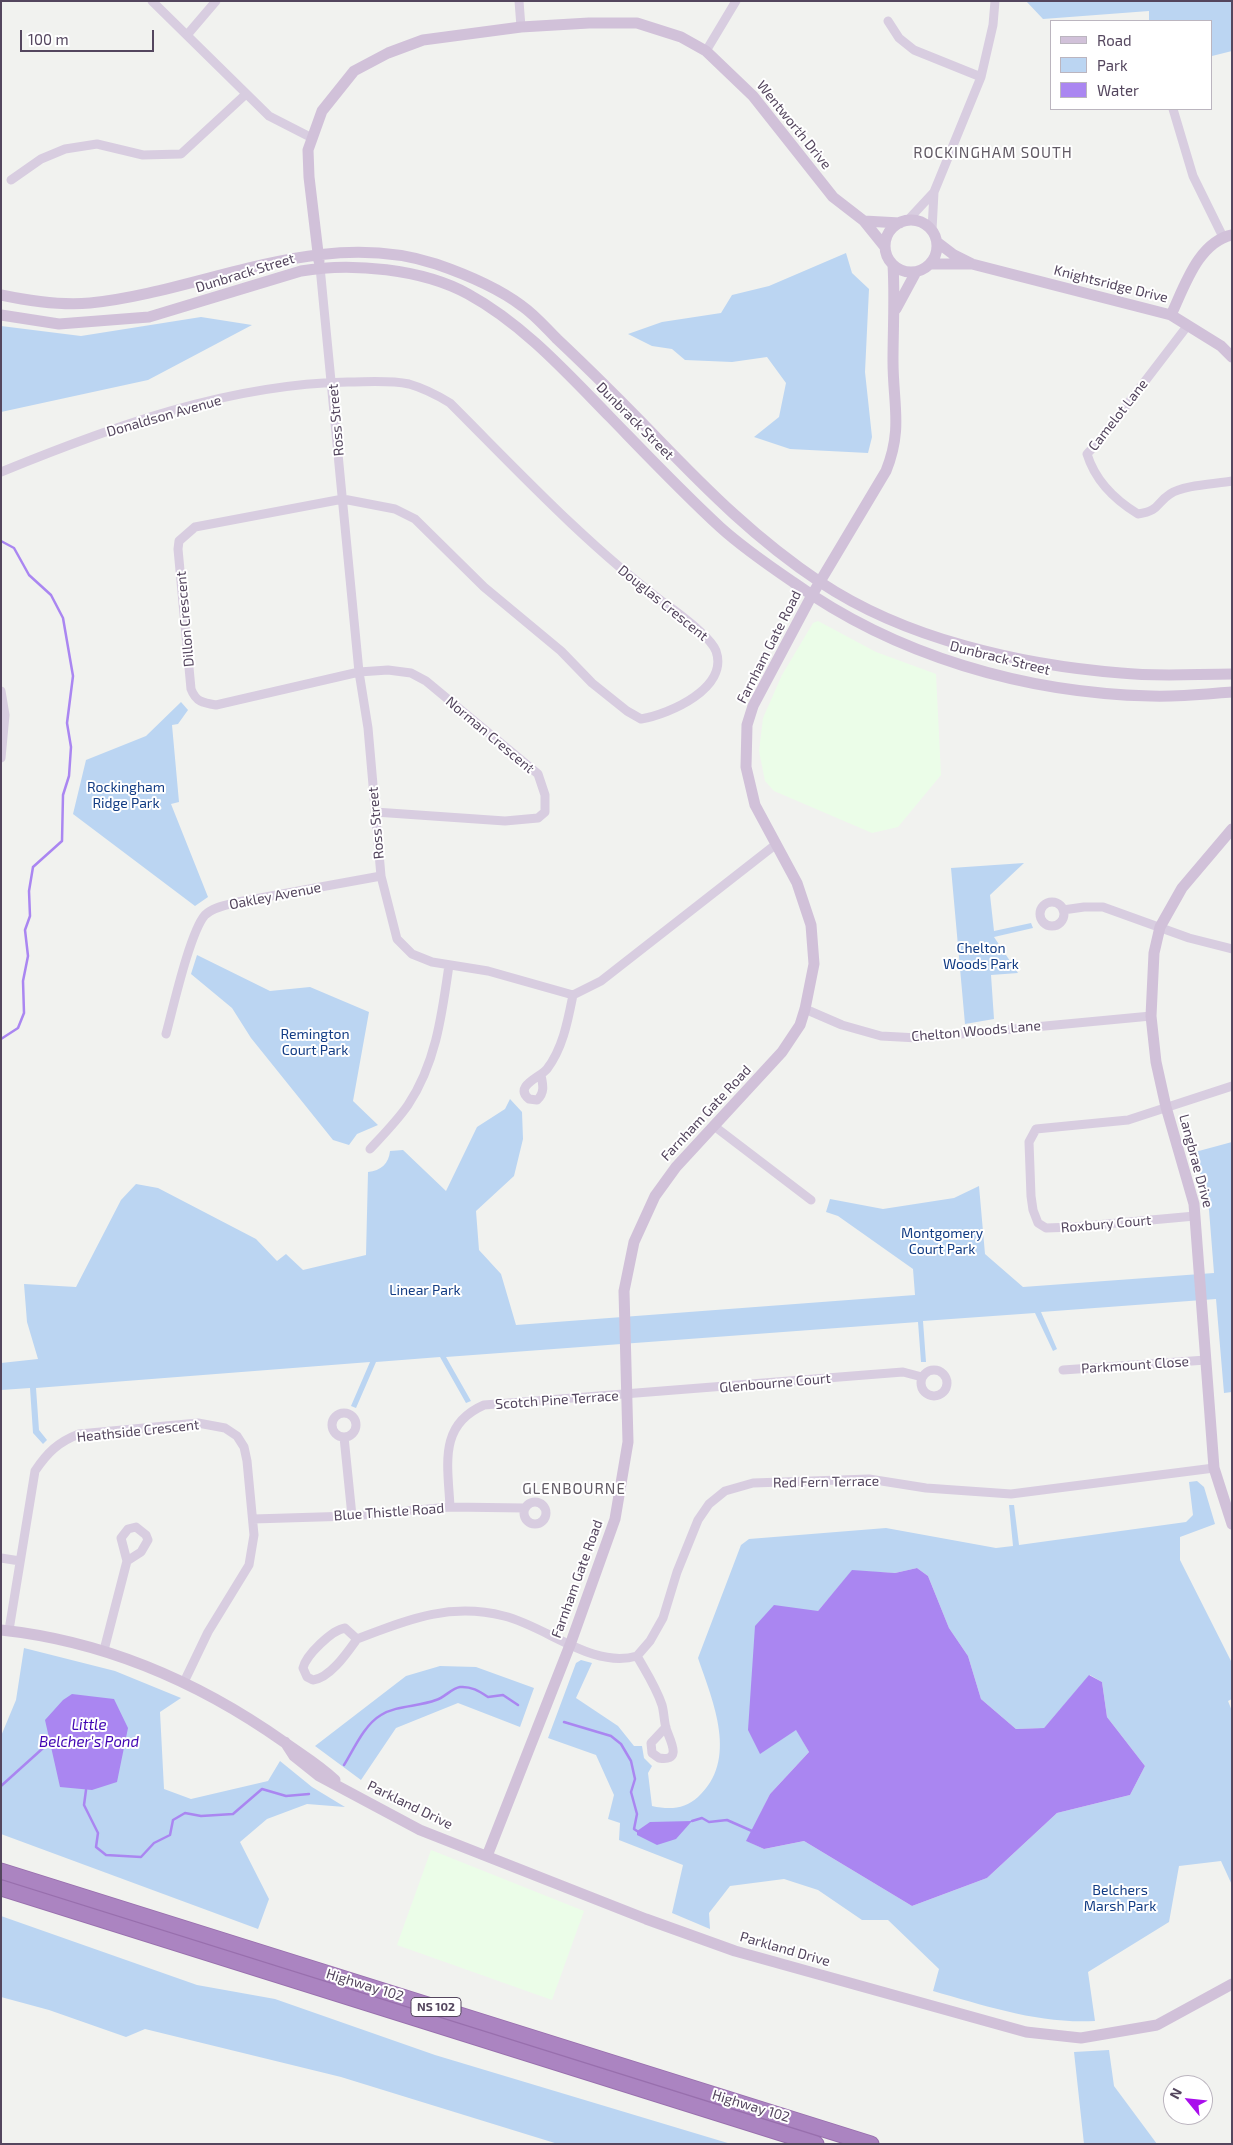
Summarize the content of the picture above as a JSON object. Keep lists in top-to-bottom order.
{
  "streets": {
    "highway": ["Highway 102", "NS 102"],
    "street": [
      "Wentworth Drive",
      "Dunbrack Street",
      "Knightsridge Drive",
      "Camelot Lane",
      "Donaldson Avenue",
      "Ross Street",
      "Douglas Crescent",
      "Dillon Crescent",
      "Farnham Gate Road",
      "Norman Crescent",
      "Oakley Avenue",
      "Chelton Woods Lane",
      "Langbrae Drive",
      "Roxbury Court",
      "Parkmount Close",
      "Glenbourne Court",
      "Scotch Pine Terrace",
      "Heathside Crescent",
      "Red Fern Terrace",
      "Blue Thistle Road",
      "Parkland Drive"
    ]
  },
  "crossings": [
    ["Wentworth Drive", "Dunbrack Street"],
    ["Wentworth Drive", "Knightsridge Drive"],
    ["Wentworth Drive", "Ross Street"],
    ["Wentworth Drive", "Farnham Gate Road"],
    ["Dunbrack Street", "Ross Street"],
    ["Dunbrack Street", "Farnham Gate Road"],
    ["Knightsridge Drive", "Camelot Lane"],
    ["Knightsridge Drive", "Farnham Gate Road"],
    ["Donaldson Avenue", "Ross Street"],
    ["Donaldson Avenue", "Douglas Crescent"],
    ["Ross Street", "Douglas Crescent"],
    ["Ross Street", "Dillon Crescent"],
    ["Ross Street", "Norman Crescent"],
    ["Ross Street", "Oakley Avenue"],
    ["Douglas Crescent", "Dillon Crescent"],
    ["Dillon Crescent", "Norman Crescent"],
    ["Farnham Gate Road", "Chelton Woods Lane"],
    ["Farnham Gate Road", "Glenbourne Court"],
    ["Farnham Gate Road", "Scotch Pine Terrace"],
    ["Farnham Gate Road", "Parkland Drive"],
    ["Chelton Woods Lane", "Langbrae Drive"],
    ["Langbrae Drive", "Roxbury Court"],
    ["Langbrae Drive", "Parkmount Close"],
    ["Langbrae Drive", "Red Fern Terrace"],
    ["Glenbourne Court", "Scotch Pine Terrace"],
    ["Scotch Pine Terrace", "Blue Thistle Road"],
    ["Heathside Crescent", "Blue Thistle Road"],
    ["Heathside Crescent", "Parkland Drive"]
  ],
  "districts": ["ROCKINGHAM SOUTH", "GLENBOURNE"],
  "water": ["Little Belcher's Pond"],
  "parks": [
    "Rockingham Ridge Park",
    "Chelton Woods Park",
    "Remington Court Park",
    "Montgomery Court Park",
    "Linear Park",
    "Belchers Marsh Park"
  ],
  "legend": ["Road", "Park", "Water"],
  "scale_bar": "100 m",
  "north": "top left"
}
